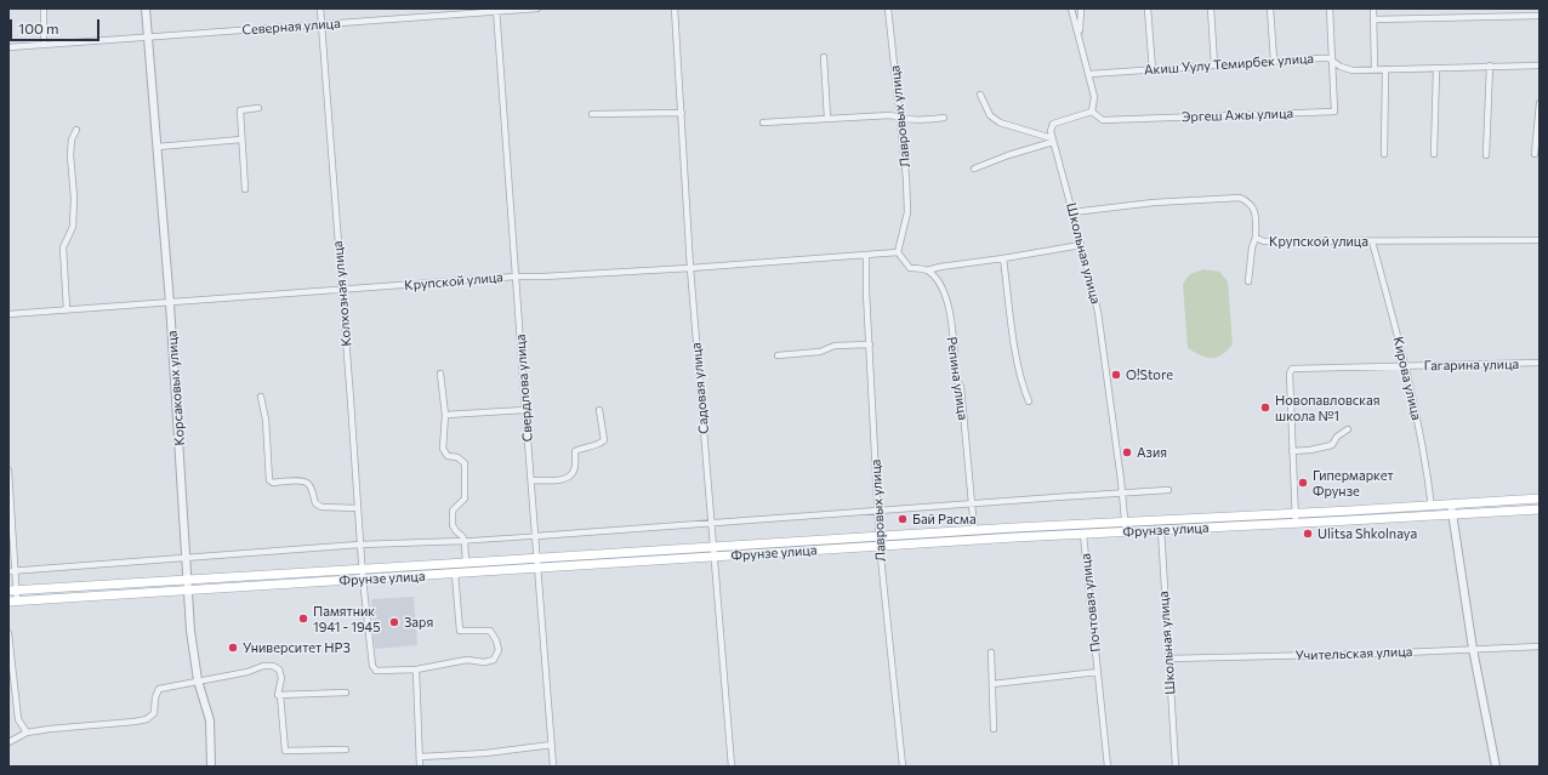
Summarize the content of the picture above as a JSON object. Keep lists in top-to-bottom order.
{
  "streets": {
    "main road": ["Фрунзе улица"],
    "street": [
      "Северная улица",
      "Акиш Уулу Темирбек улица",
      "Эргеш Ажы улица",
      "Лавровых улица",
      "Крупской улица",
      "Школьная улица",
      "Колхозная улица",
      "Гагарина улица",
      "Репина улица",
      "Кирова улица",
      "Корсаковых улица",
      "Свердлова улица",
      "Садовая улица",
      "Почтовая улица",
      "Учительская улица"
    ]
  },
  "crossings": [
    ["Северная улица", "Колхозная улица"],
    ["Северная улица", "Корсаковых улица"],
    ["Северная улица", "Свердлова улица"],
    ["Акиш Уулу Темирбек улица", "Эргеш Ажы улица"],
    ["Лавровых улица", "Крупской улица"],
    ["Лавровых улица", "Репина улица"],
    ["Лавровых улица", "Фрунзе улица"],
    ["Крупской улица", "Школьная улица"],
    ["Крупской улица", "Колхозная улица"],
    ["Крупской улица", "Репина улица"],
    ["Крупской улица", "Кирова улица"],
    ["Крупской улица", "Корсаковых улица"],
    ["Крупской улица", "Свердлова улица"],
    ["Крупской улица", "Садовая улица"],
    ["Школьная улица", "Фрунзе улица"],
    ["Школьная улица", "Учительская улица"],
    ["Колхозная улица", "Фрунзе улица"],
    ["Гагарина улица", "Кирова улица"],
    ["Репина улица", "Фрунзе улица"],
    ["Кирова улица", "Фрунзе улица"],
    ["Корсаковых улица", "Фрунзе улица"],
    ["Свердлова улица", "Фрунзе улица"],
    ["Садовая улица", "Фрунзе улица"],
    ["Фрунзе улица", "Почтовая улица"]
  ],
  "places": [
    "O!Store",
    "Новопавловская школа №1",
    "Азия",
    "Гипермаркет Фрунзе",
    "Бай Расма",
    "Ulitsa Shkolnaya",
    "Памятник 1941 - 1945",
    "Заря",
    "Университет НРЗ"
  ],
  "scale_bar": "100 m"
}
